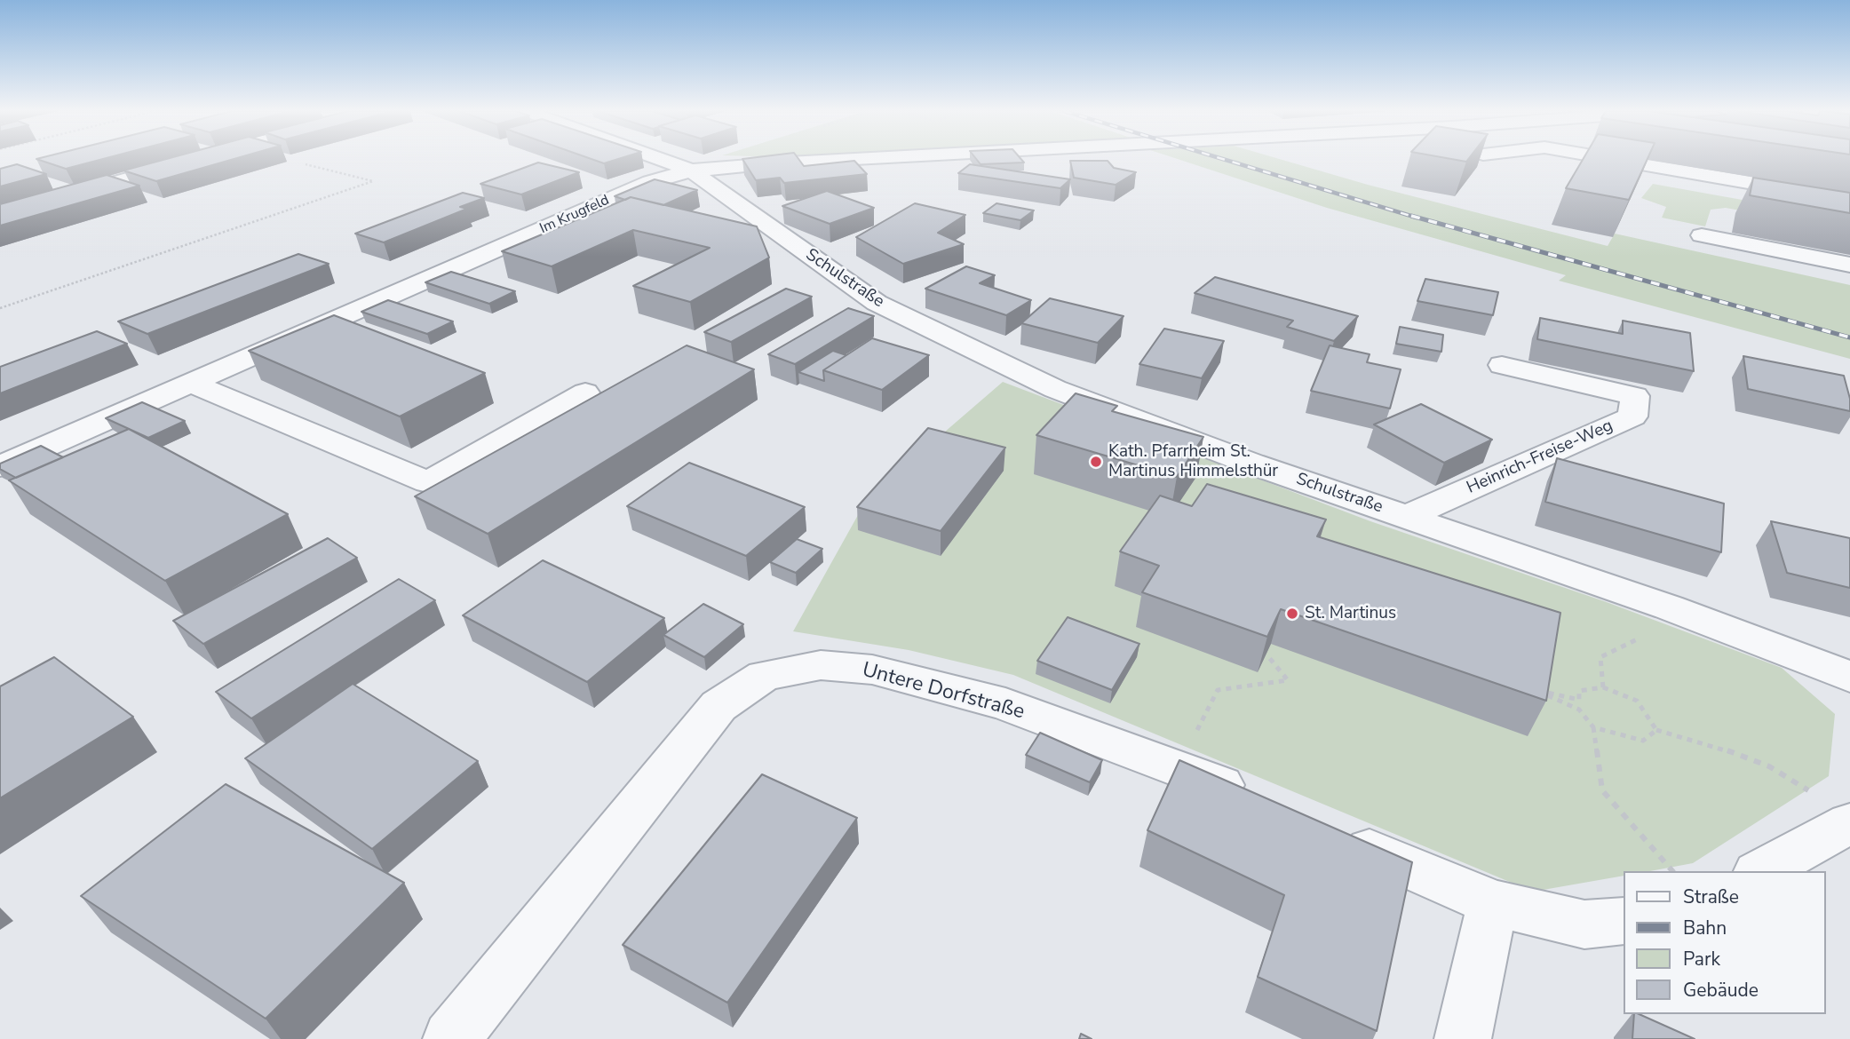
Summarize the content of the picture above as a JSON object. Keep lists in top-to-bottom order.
{
  "streets": {
    "street": [
      "Im Krugfeld",
      "Schulstraße",
      "Heinrich-Freise-Weg",
      "Untere Dorfstraße"
    ]
  },
  "crossings": [
    ["Im Krugfeld", "Schulstraße"],
    ["Schulstraße", "Heinrich-Freise-Weg"]
  ],
  "places": ["Kath. Pfarrheim St. Martinus Himmelsthür", "St. Martinus"],
  "legend": [
    "Straße",
    "Bahn",
    "Park",
    "Gebäude"
  ]
}
